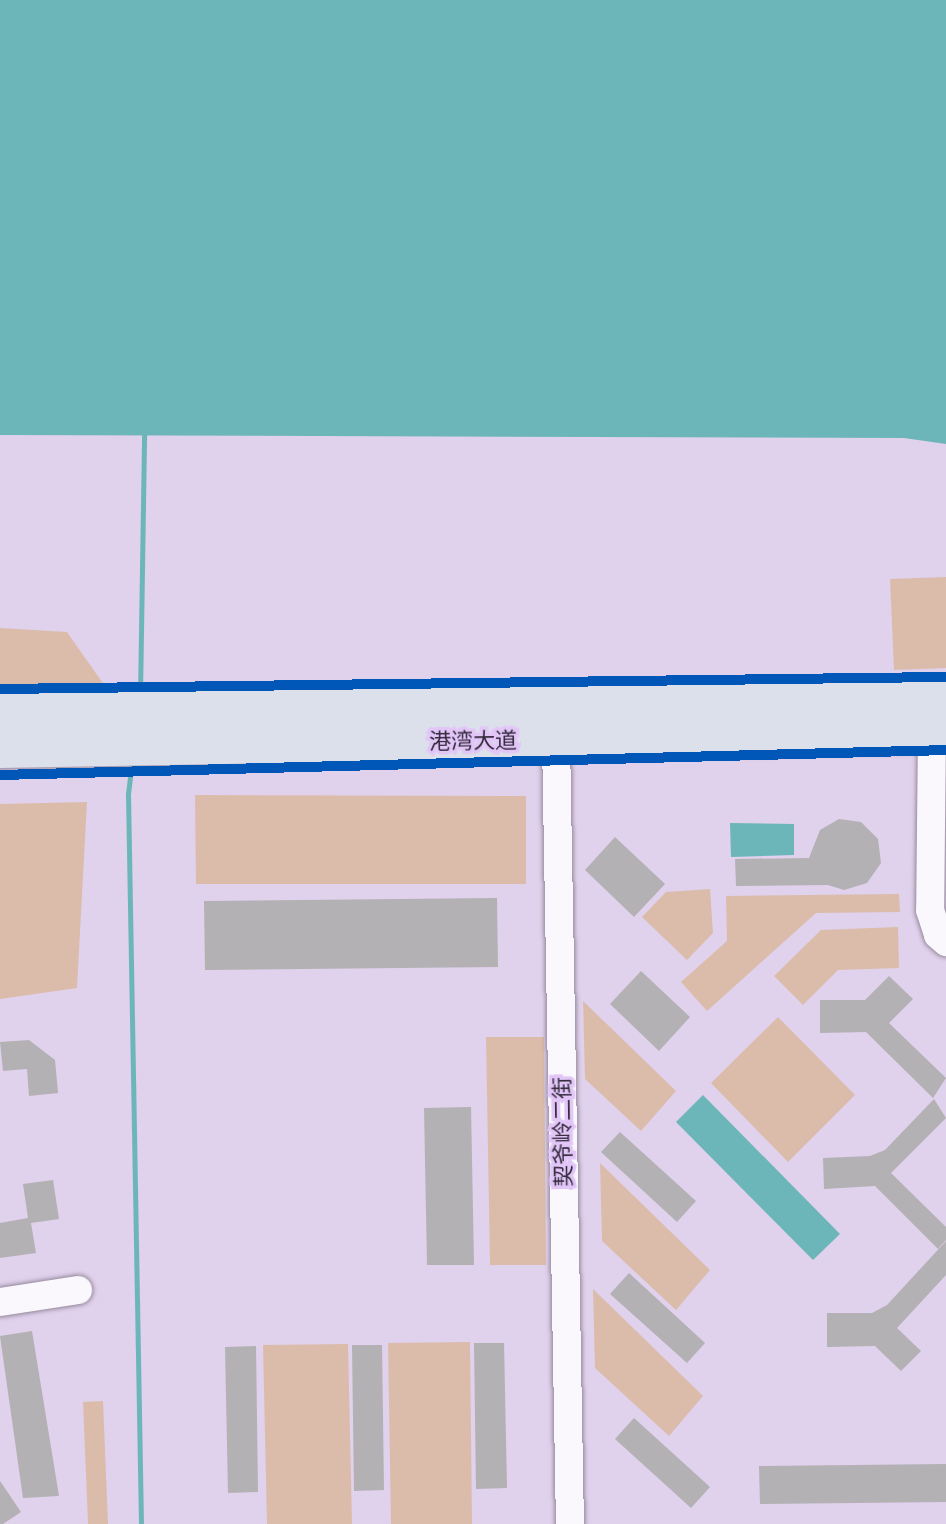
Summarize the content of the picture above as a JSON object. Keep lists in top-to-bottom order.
{
  "streets": {
    "highway": ["港湾大道"],
    "lane": ["契爷岭二街"]
  },
  "crossings": [
    ["港湾大道", "契爷岭二街"]
  ]
}
